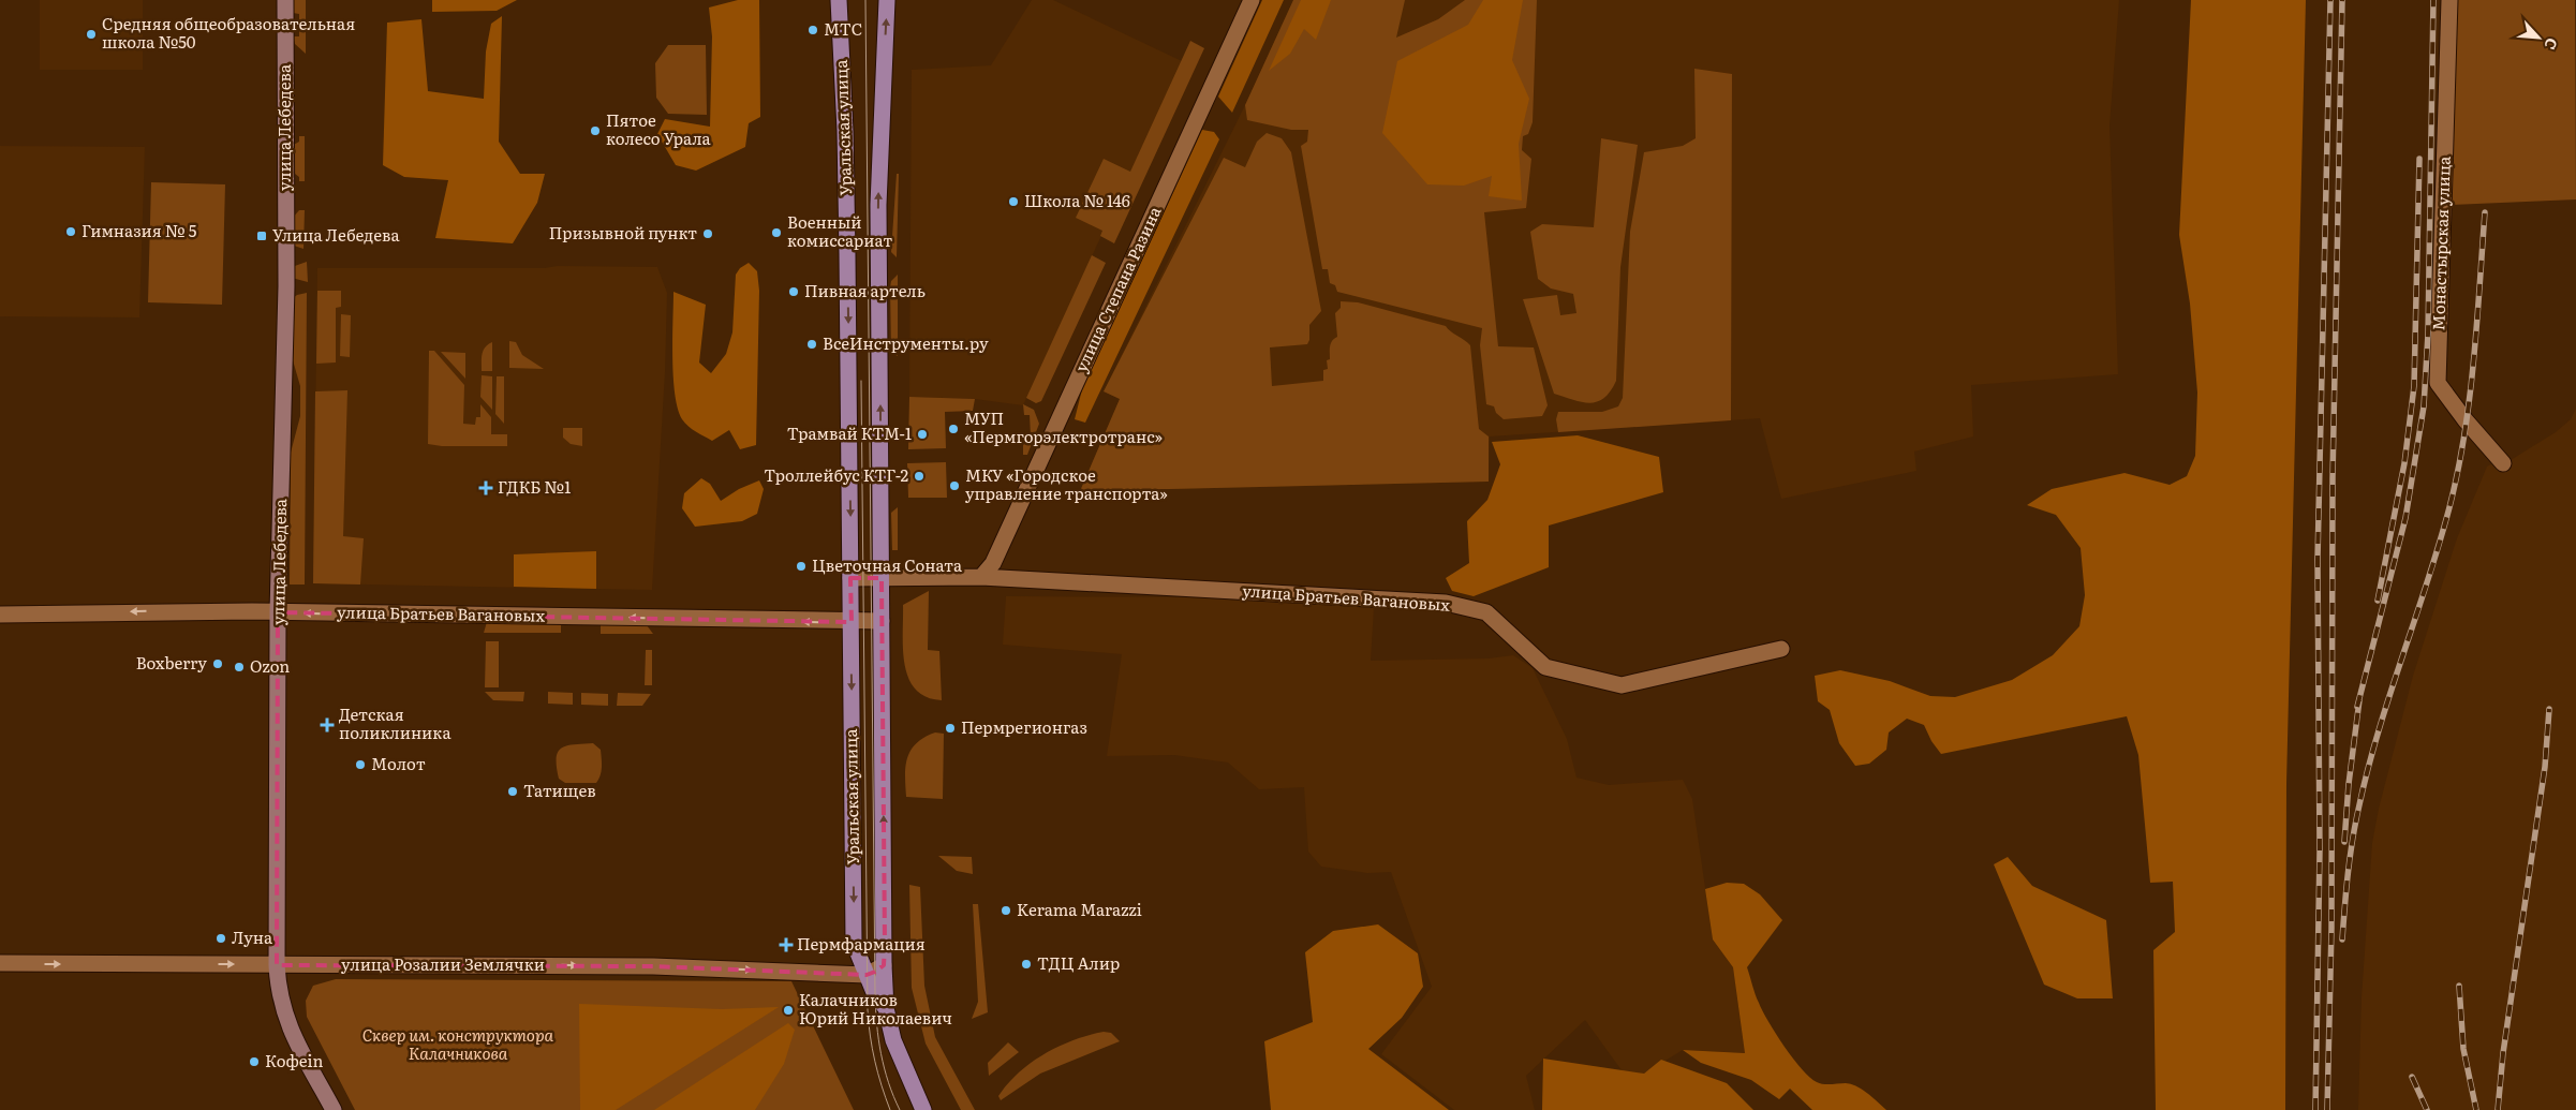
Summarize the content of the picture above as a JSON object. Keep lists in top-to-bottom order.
{
  "streets": {
    "main road": ["Уральская улица"],
    "street": [
      "улица Лебедева",
      "Монастырская улица",
      "улица Степана Разина",
      "улица Братьев Вагановых",
      "улица Розалии Землячки"
    ]
  },
  "crossings": [
    ["улица Лебедева", "улица Братьев Вагановых"],
    ["улица Лебедева", "улица Розалии Землячки"],
    ["Уральская улица", "улица Братьев Вагановых"],
    ["Уральская улица", "улица Розалии Землячки"],
    ["улица Степана Разина", "улица Братьев Вагановых"]
  ],
  "one_way": ["улица Братьев Вагановых", "улица Розалии Землячки"],
  "parks": ["Сквер им. конструктора Калачникова"],
  "places": {
    "other": [
      "МТС",
      "Средняя общеобразовательная школа №50",
      "Пятое колесо Урала",
      "Школа № 146",
      "Гимназия № 5",
      "Военный комиссариат",
      "Призывной пункт",
      "Пивная артель",
      "ВсеИнструменты.ру",
      "МУП «Пермгорэлектротранс»",
      "Трамвай КТМ-1",
      "Троллейбус КТГ-2",
      "МКУ «Городское управление транспорта»",
      "Цветочная Соната",
      "Boxberry",
      "Ozon",
      "Пермрегионгаз",
      "Молот",
      "Татищев",
      "Kerama Marazzi",
      "Луна",
      "ТДЦ Алир",
      "Калачников Юрий Николаевич",
      "Кофеin"
    ],
    "transit": ["Улица Лебедева"],
    "health": ["ГДКБ №1", "Детская поликлиника", "Пермфармация"]
  },
  "north": "bottom right"
}
